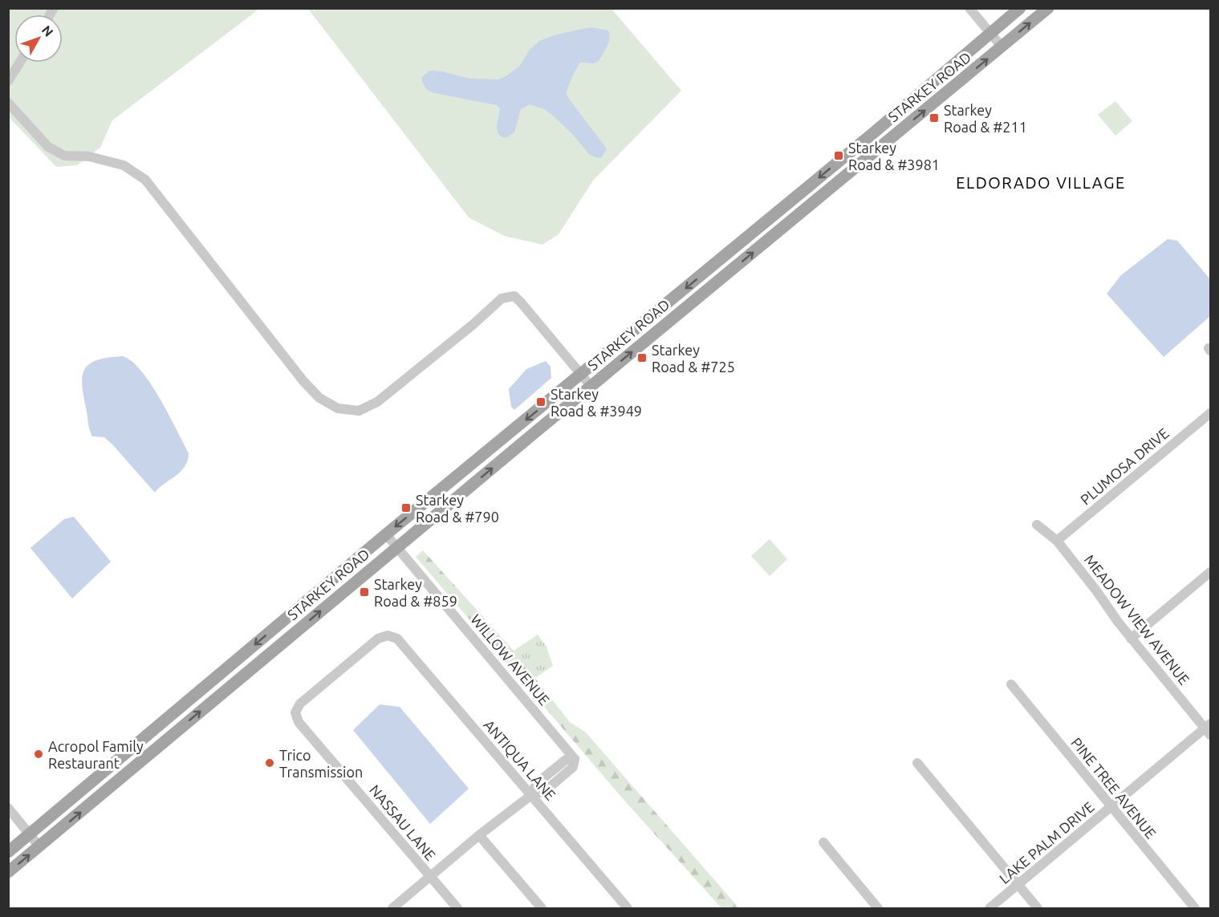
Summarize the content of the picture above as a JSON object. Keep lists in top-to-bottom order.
{
  "streets": {
    "main road": ["STARKEY ROAD"],
    "street": [
      "PLUMOSA DRIVE",
      "MEADOW VIEW AVENUE",
      "WILLOW AVENUE",
      "ANTIQUA LANE",
      "PINE TREE AVENUE",
      "NASSAU LANE",
      "LAKE PALM DRIVE"
    ]
  },
  "crossings": [
    ["STARKEY ROAD", "WILLOW AVENUE"],
    ["PLUMOSA DRIVE", "MEADOW VIEW AVENUE"],
    ["MEADOW VIEW AVENUE", "LAKE PALM DRIVE"],
    ["WILLOW AVENUE", "ANTIQUA LANE"],
    ["ANTIQUA LANE", "NASSAU LANE"],
    ["PINE TREE AVENUE", "LAKE PALM DRIVE"]
  ],
  "districts": ["ELDORADO VILLAGE"],
  "places": {
    "transit": [
      "Starkey Road & #211",
      "Starkey Road & #3981",
      "Starkey Road & #725",
      "Starkey Road & #3949",
      "Starkey Road & #790",
      "Starkey Road & #859"
    ],
    "other": ["Acropol Family Restaurant", "Trico Transmission"]
  },
  "north": "top right"
}
